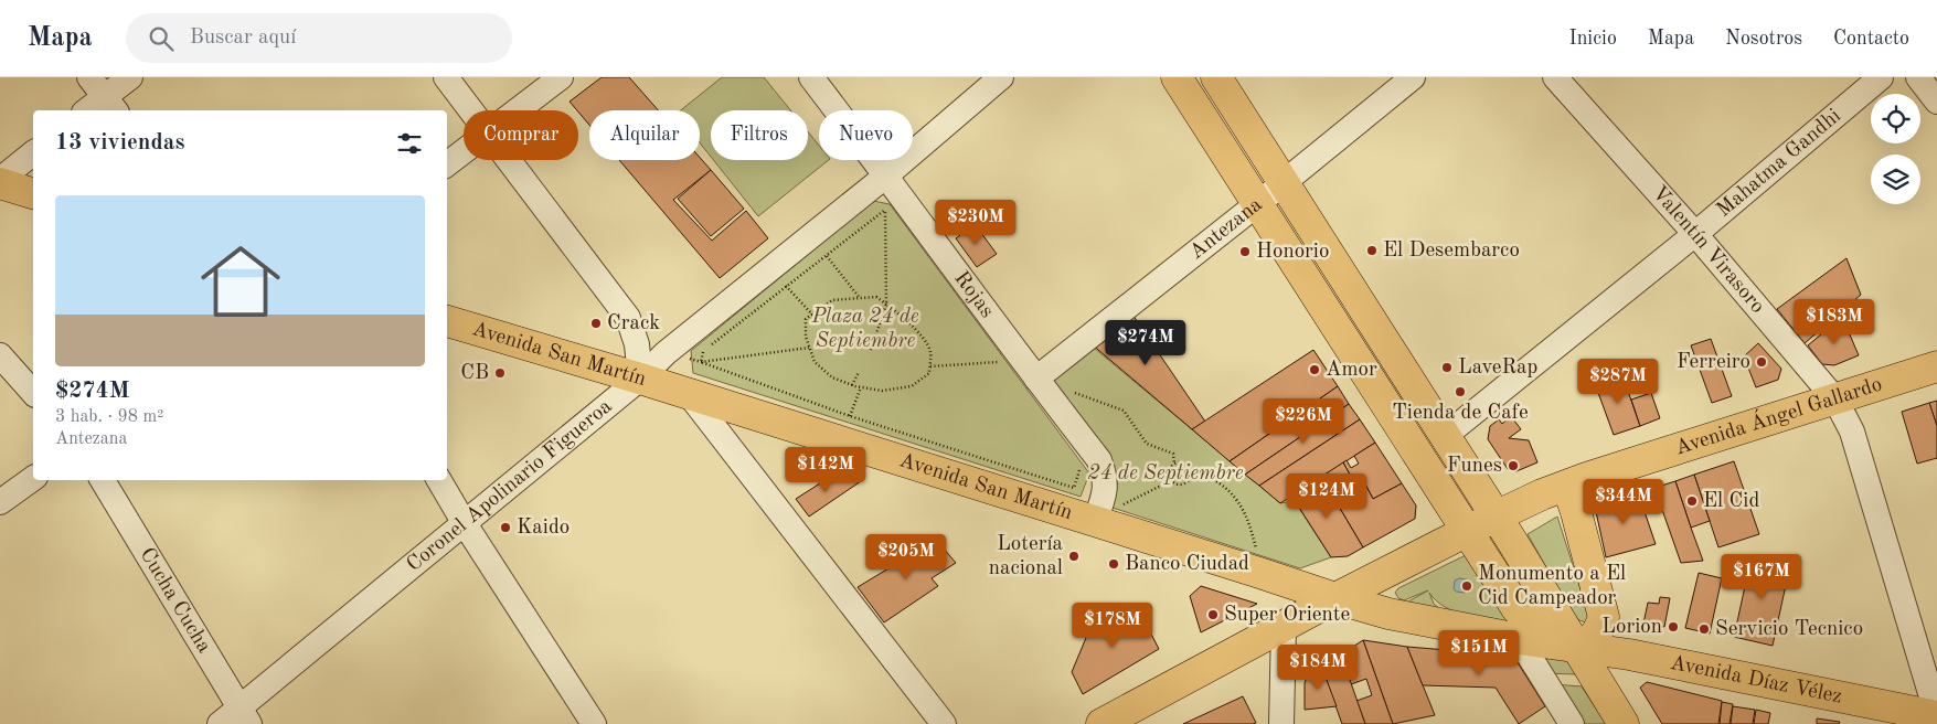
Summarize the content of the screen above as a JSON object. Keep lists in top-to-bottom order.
{
  "streets": {
    "main road": ["Avenida San Martín", "Avenida Ángel Gallardo", "Avenida Díaz Vélez"],
    "street": [
      "Mahatma Gandhi",
      "Antezana",
      "Valentín Virasoro",
      "Rojas",
      "Coronel Apolinario Figueroa",
      "Cucha Cucha"
    ]
  },
  "crossings": [
    ["Mahatma Gandhi", "Valentín Virasoro"],
    ["Antezana", "Rojas"],
    ["Valentín Virasoro", "Avenida Ángel Gallardo"],
    ["Valentín Virasoro", "Avenida Díaz Vélez"],
    ["Rojas", "Avenida San Martín"],
    ["Rojas", "Coronel Apolinario Figueroa"],
    ["Avenida San Martín", "Avenida Ángel Gallardo"],
    ["Avenida San Martín", "Coronel Apolinario Figueroa"],
    ["Avenida San Martín", "Avenida Díaz Vélez"],
    ["Coronel Apolinario Figueroa", "Cucha Cucha"]
  ],
  "parks": ["Plaza 24 de Septiembre", "24 de Septiembre"],
  "places": [
    "El Desembarco",
    "Honorio",
    "Crack",
    "Ferreiro",
    "LaveRap",
    "Amor",
    "CB",
    "Tienda de Cafe",
    "Funes",
    "El Cid",
    "Kaido",
    "Lotería nacional",
    "Banco Ciudad",
    "Monumento a El Cid Campeador",
    "Super Oriente",
    "Lorion",
    "Servicio Tecnico"
  ],
  "page": {
    "header": "Mapa",
    "search": "Buscar aquí",
    "nav": [
      "Inicio",
      "Mapa",
      "Nosotros",
      "Contacto"
    ],
    "chip": [
      "Comprar",
      "Alquilar",
      "Filtros",
      "Nuevo"
    ],
    "heading": "13 viviendas",
    "list": [
      {
        "name": "$274M",
        "note": "3 hab. · 98 m² · Antezana"
      }
    ],
    "price": [
      "$230M",
      "$183M",
      "$274M",
      "$287M",
      "$226M",
      "$142M",
      "$124M",
      "$344M",
      "$205M",
      "$167M",
      "$178M",
      "$151M",
      "$184M"
    ]
  }
}
